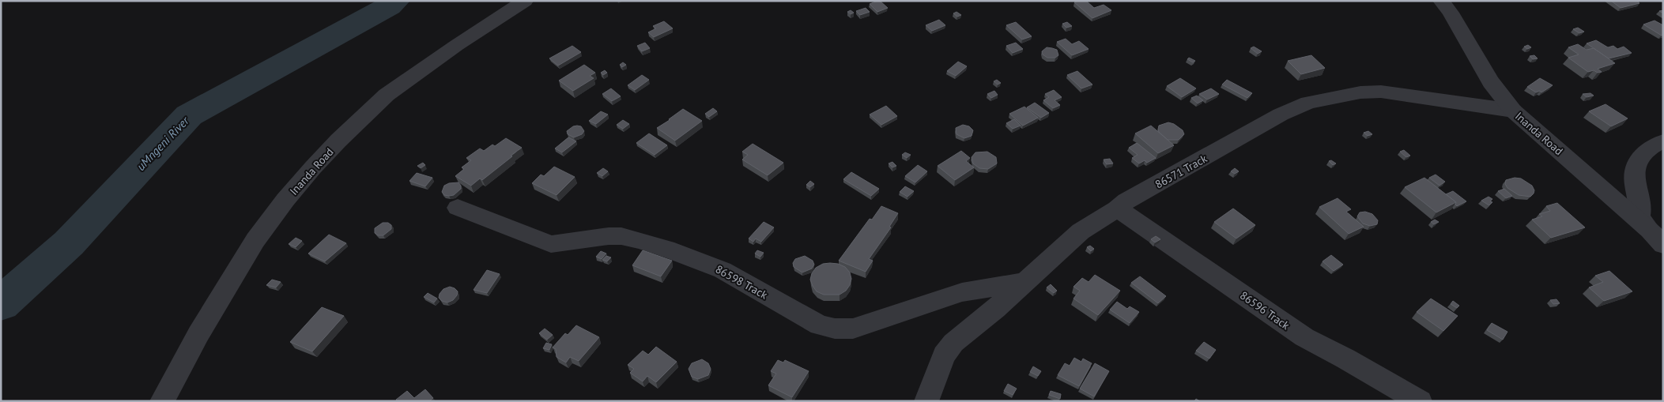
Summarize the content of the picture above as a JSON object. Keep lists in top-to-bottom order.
{
  "streets": {
    "street": [
      "Inanda Road",
      "86571 Track",
      "86598 Track",
      "86596 Track"
    ]
  },
  "crossings": [
    ["Inanda Road", "86571 Track"],
    ["86571 Track", "86598 Track"],
    ["86571 Track", "86596 Track"]
  ],
  "water": ["uMngeni River"]
}
